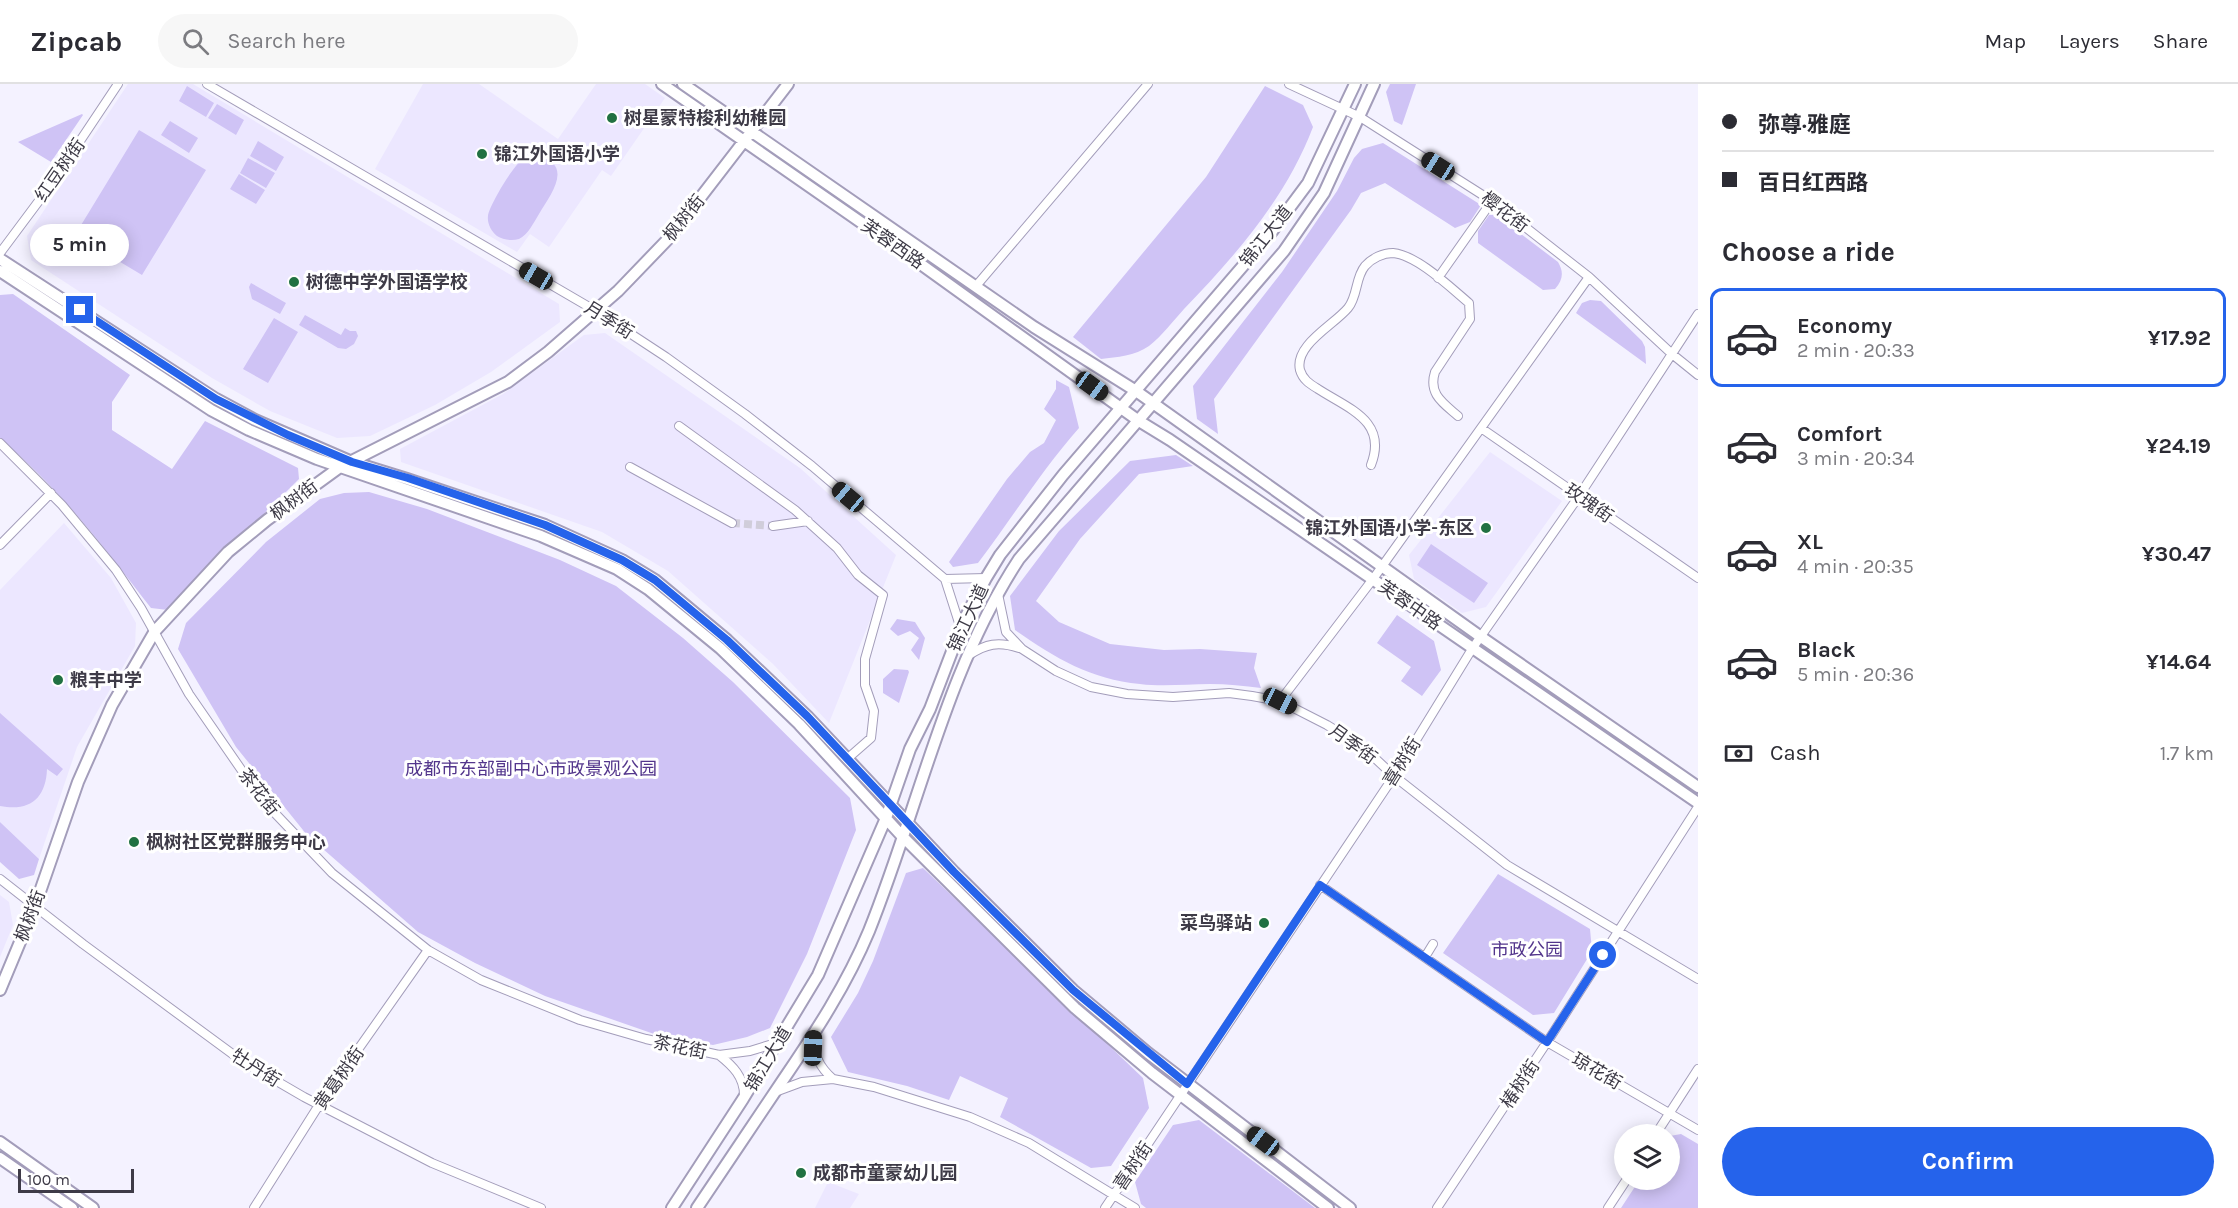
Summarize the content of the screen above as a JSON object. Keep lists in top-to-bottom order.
{
  "streets": {
    "main road": [
      "枫树街",
      "锦江大道",
      "芙蓉西路",
      "芙蓉中路"
    ],
    "street": [
      "红豆树街",
      "樱花街",
      "月季街",
      "玫瑰街",
      "喜树街",
      "茶花街",
      "牡丹街",
      "琼花街",
      "黄葛树街",
      "椿树街"
    ]
  },
  "crossings": [
    ["樱花街", "锦江大道"],
    ["樱花街", "喜树街"],
    ["枫树街", "芙蓉西路"],
    ["枫树街", "月季街"],
    ["枫树街", "茶花街"],
    ["枫树街", "牡丹街"],
    ["锦江大道", "芙蓉西路"],
    ["锦江大道", "月季街"],
    ["锦江大道", "芙蓉中路"],
    ["锦江大道", "茶花街"],
    ["芙蓉西路", "芙蓉中路"],
    ["月季街", "喜树街"],
    ["月季街", "椿树街"],
    ["玫瑰街", "喜树街"],
    ["芙蓉中路", "喜树街"],
    ["芙蓉中路", "椿树街"],
    ["喜树街", "琼花街"],
    ["茶花街", "黄葛树街"],
    ["牡丹街", "黄葛树街"],
    ["琼花街", "椿树街"]
  ],
  "parks": ["成都市东部副中心市政景观公园", "市政公园"],
  "places": [
    "树星蒙特梭利幼稚园",
    "锦江外国语小学",
    "树德中学外国语学校",
    "锦江外国语小学-东区",
    "粮丰中学",
    "枫树社区党群服务中心",
    "菜鸟驿站",
    "成都市童蒙幼儿园"
  ],
  "scale_bar": "100 m",
  "page": {
    "header": "Zipcab",
    "search": "Search here",
    "nav": ["Map", "Layers", "Share"],
    "banner": ["弥尊·雅庭", "百日红西路"],
    "heading": "Choose a ride",
    "bubble": "5 min",
    "list": [
      {
        "name": "Economy",
        "note": "2 min · 20:33",
        "value": "¥17.92"
      },
      {
        "name": "Comfort",
        "note": "3 min · 20:34",
        "value": "¥24.19"
      },
      {
        "name": "XL",
        "note": "4 min · 20:35",
        "value": "¥30.47"
      },
      {
        "name": "Black",
        "note": "5 min · 20:36",
        "value": "¥14.64"
      }
    ],
    "pay": ["Cash", "1.7 km"],
    "buttons": "Confirm",
    "scale": "100 m"
  }
}
